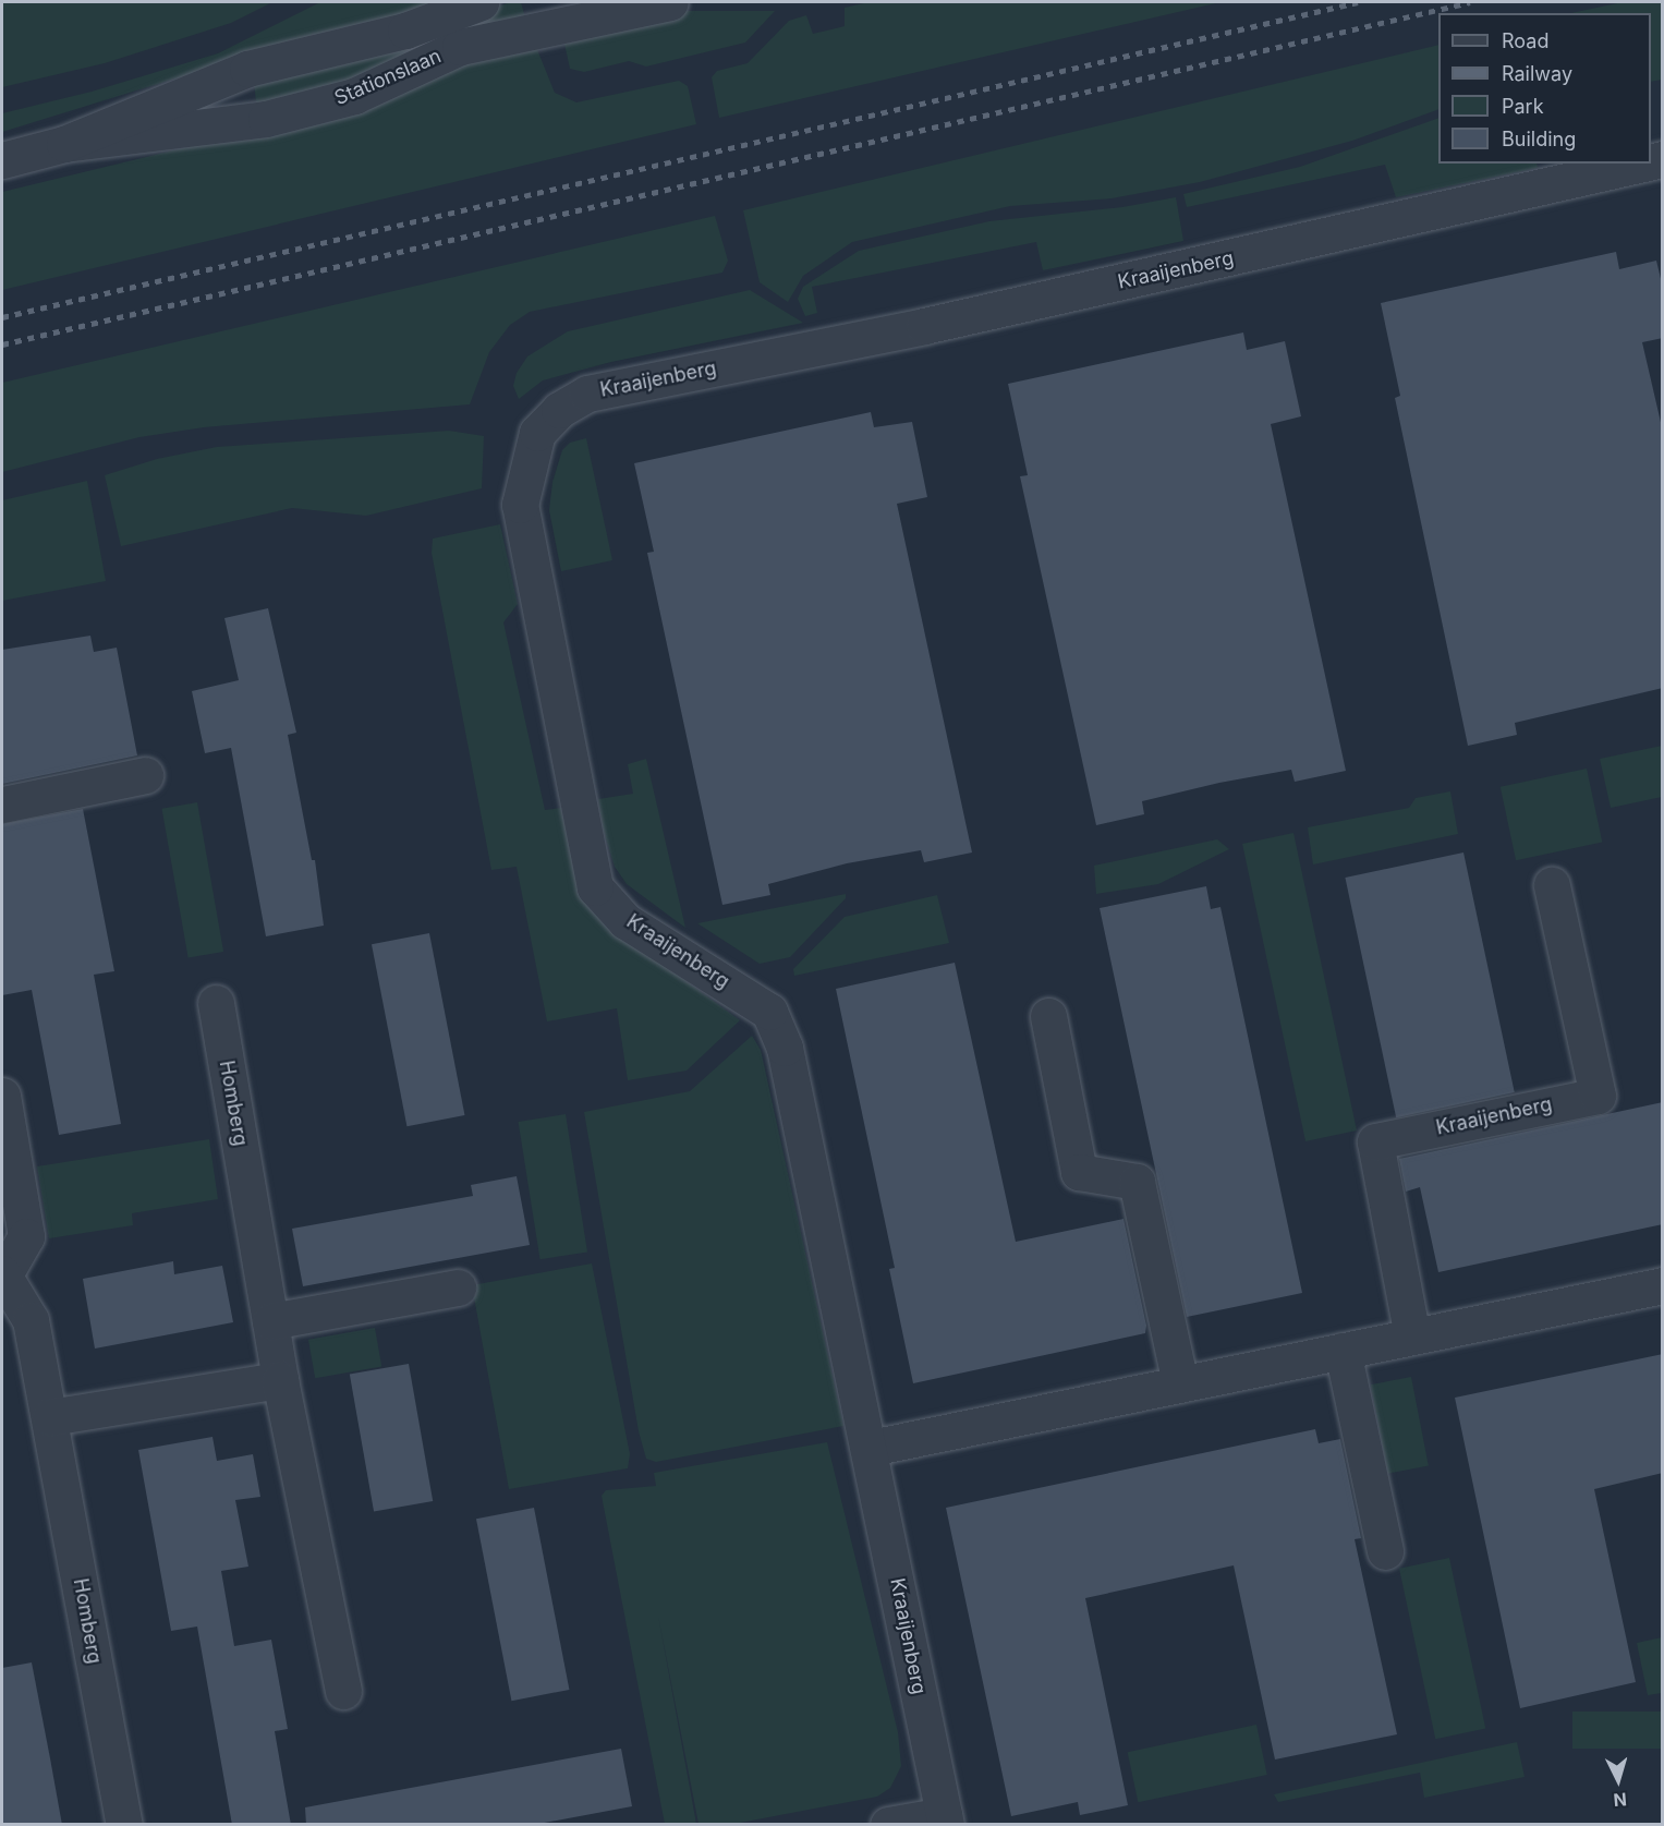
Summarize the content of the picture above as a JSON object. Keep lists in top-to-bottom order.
{
  "streets": {
    "street": ["Stationslaan", "Kraaijenberg", "Homberg"]
  },
  "legend": [
    "Road",
    "Railway",
    "Park",
    "Building"
  ],
  "north": "bottom"
}
